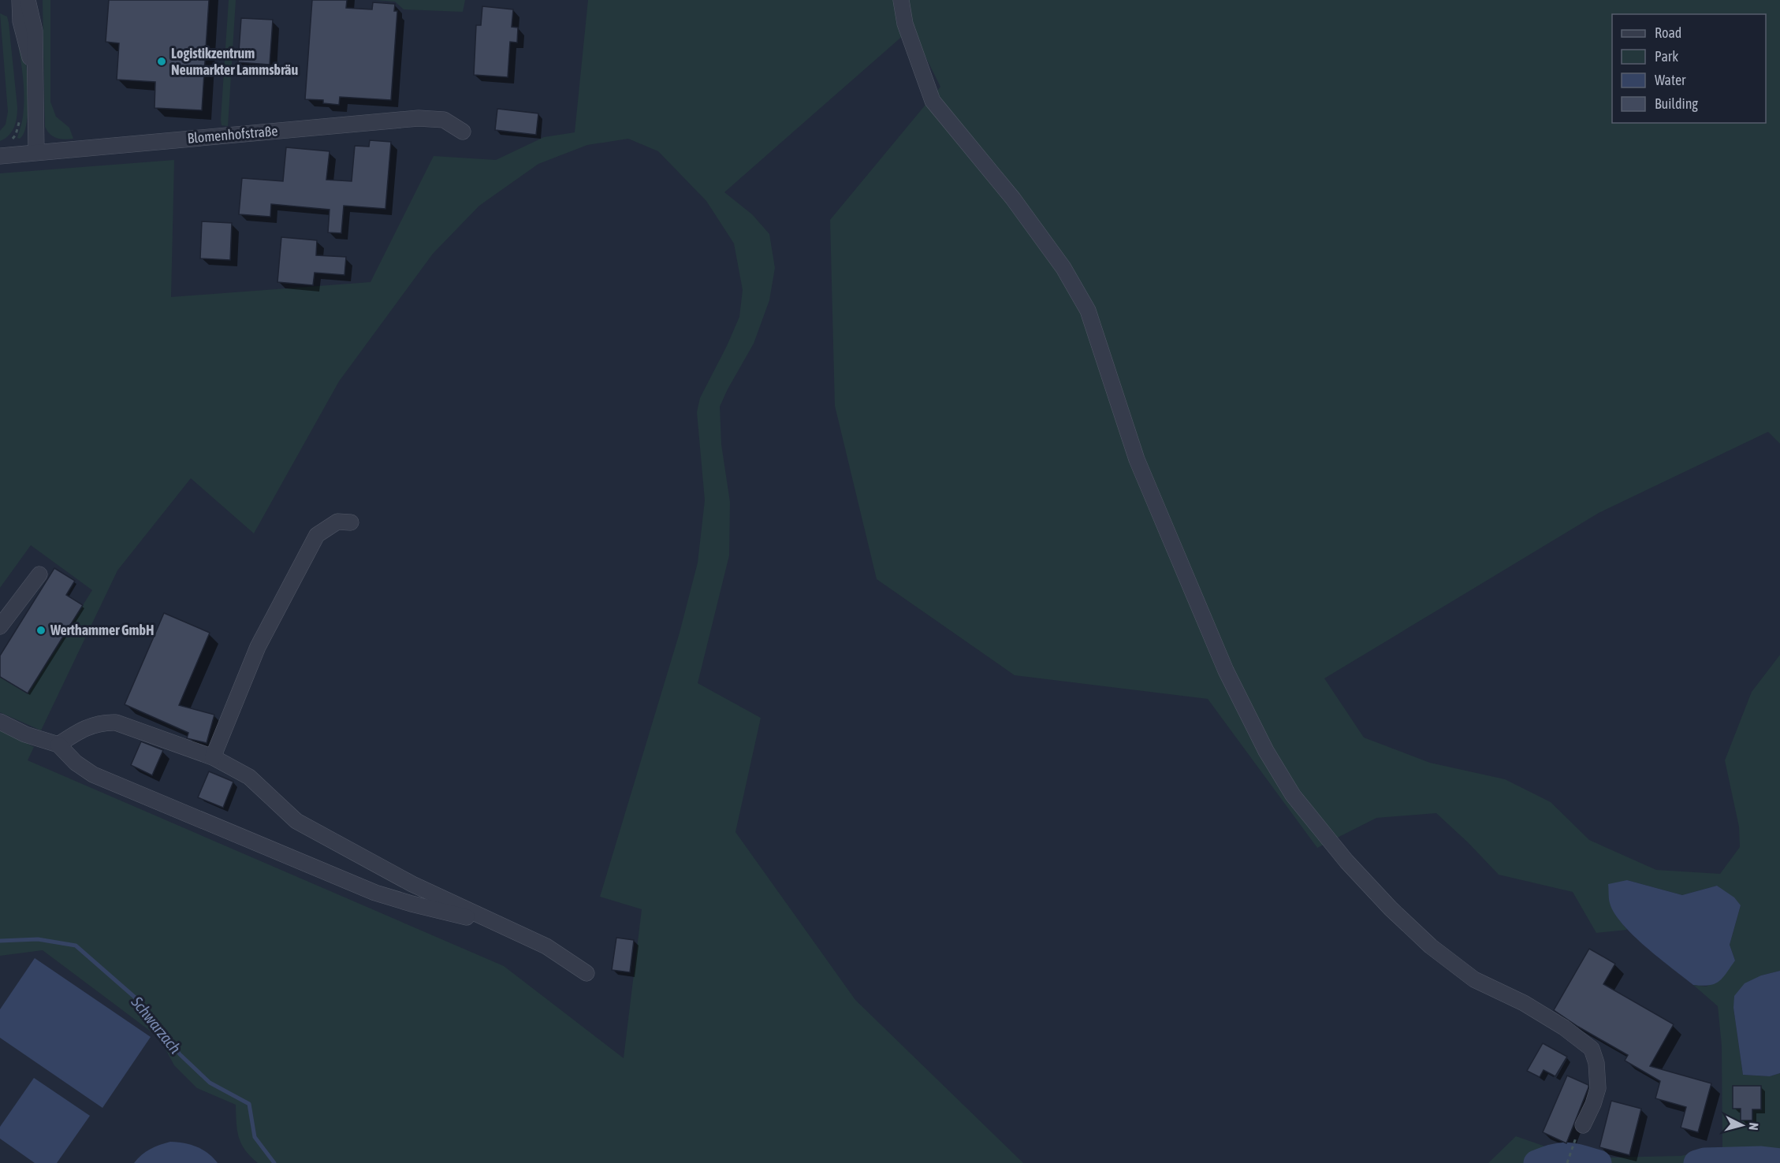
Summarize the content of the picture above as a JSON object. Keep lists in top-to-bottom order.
{
  "streets": {
    "street": ["Blomenhofstraße"]
  },
  "water": ["Schwarzach"],
  "places": ["Logistikzentrum Neumarkter Lammsbräu", "Werthammer GmbH"],
  "legend": [
    "Road",
    "Park",
    "Water",
    "Building"
  ],
  "north": "right"
}
